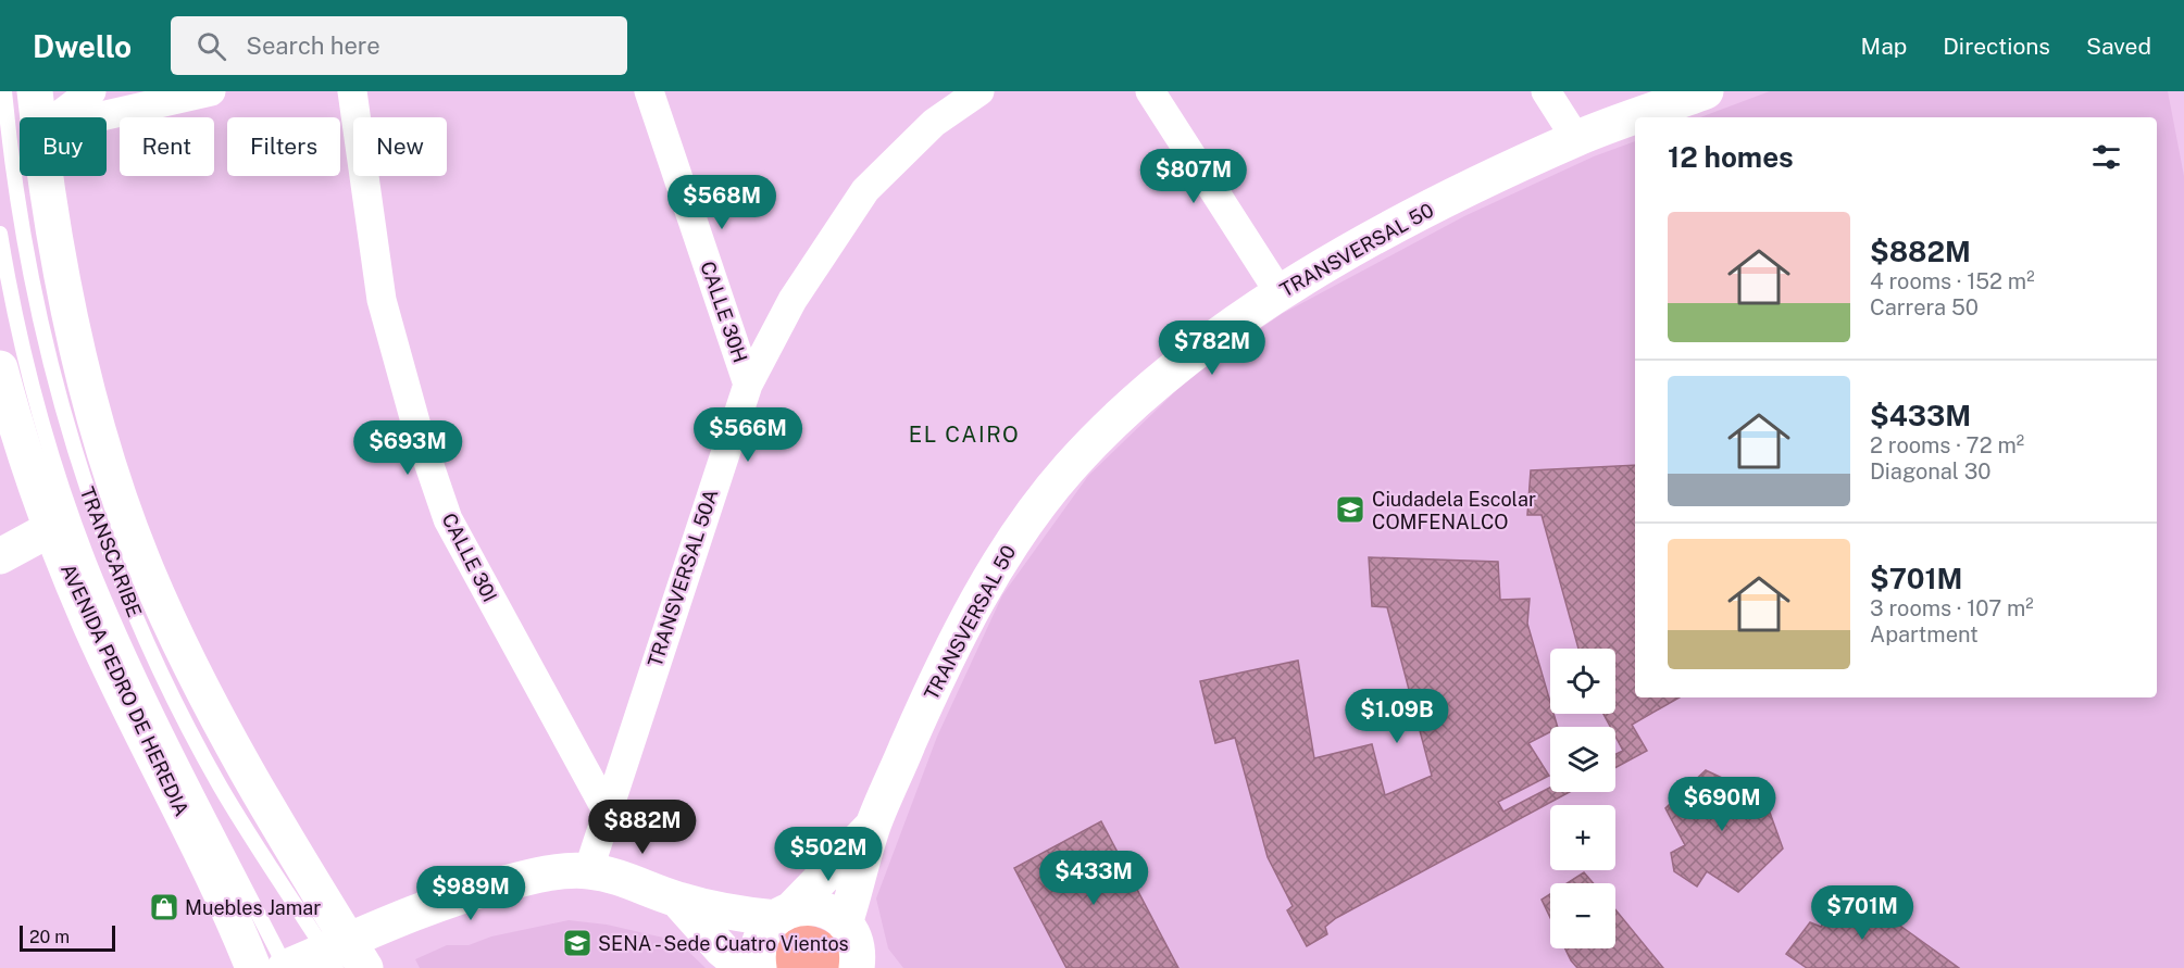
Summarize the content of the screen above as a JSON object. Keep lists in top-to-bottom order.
{
  "streets": {
    "main road": ["TRANSVERSAL 50", "AVENIDA PEDRO DE HEREDIA"],
    "street": ["CALLE 30H", "CALLE 30I", "TRANSVERSAL 50A"],
    "lane": ["TRANSCARIBE"]
  },
  "crossings": [
    ["CALLE 30H", "TRANSVERSAL 50A"],
    ["CALLE 30I", "TRANSVERSAL 50A"]
  ],
  "districts": ["EL CAIRO"],
  "places": {
    "school or university": ["Ciudadela Escolar COMFENALCO", "SENA - Sede Cuatro Vientos"],
    "shop": ["Muebles Jamar"]
  },
  "scale_bar": "20 m",
  "page": {
    "header": "Dwello",
    "search": "Search here",
    "nav": ["Map", "Directions", "Saved"],
    "chip": [
      "Buy",
      "Rent",
      "Filters",
      "New"
    ],
    "heading": "12 homes",
    "price": [
      "$807M",
      "$568M",
      "$782M",
      "$566M",
      "$693M",
      "$1.09B",
      "$690M",
      "$882M",
      "$502M",
      "$433M",
      "$989M",
      "$701M"
    ],
    "list": [
      {
        "name": "$882M",
        "note": "4 rooms · 152 m² · Carrera 50"
      },
      {
        "name": "$433M",
        "note": "2 rooms · 72 m² · Diagonal 30"
      },
      {
        "name": "$701M",
        "note": "3 rooms · 107 m² · Apartment"
      }
    ],
    "map_buttons": ["+", "−"],
    "scale": "20 m"
  }
}
